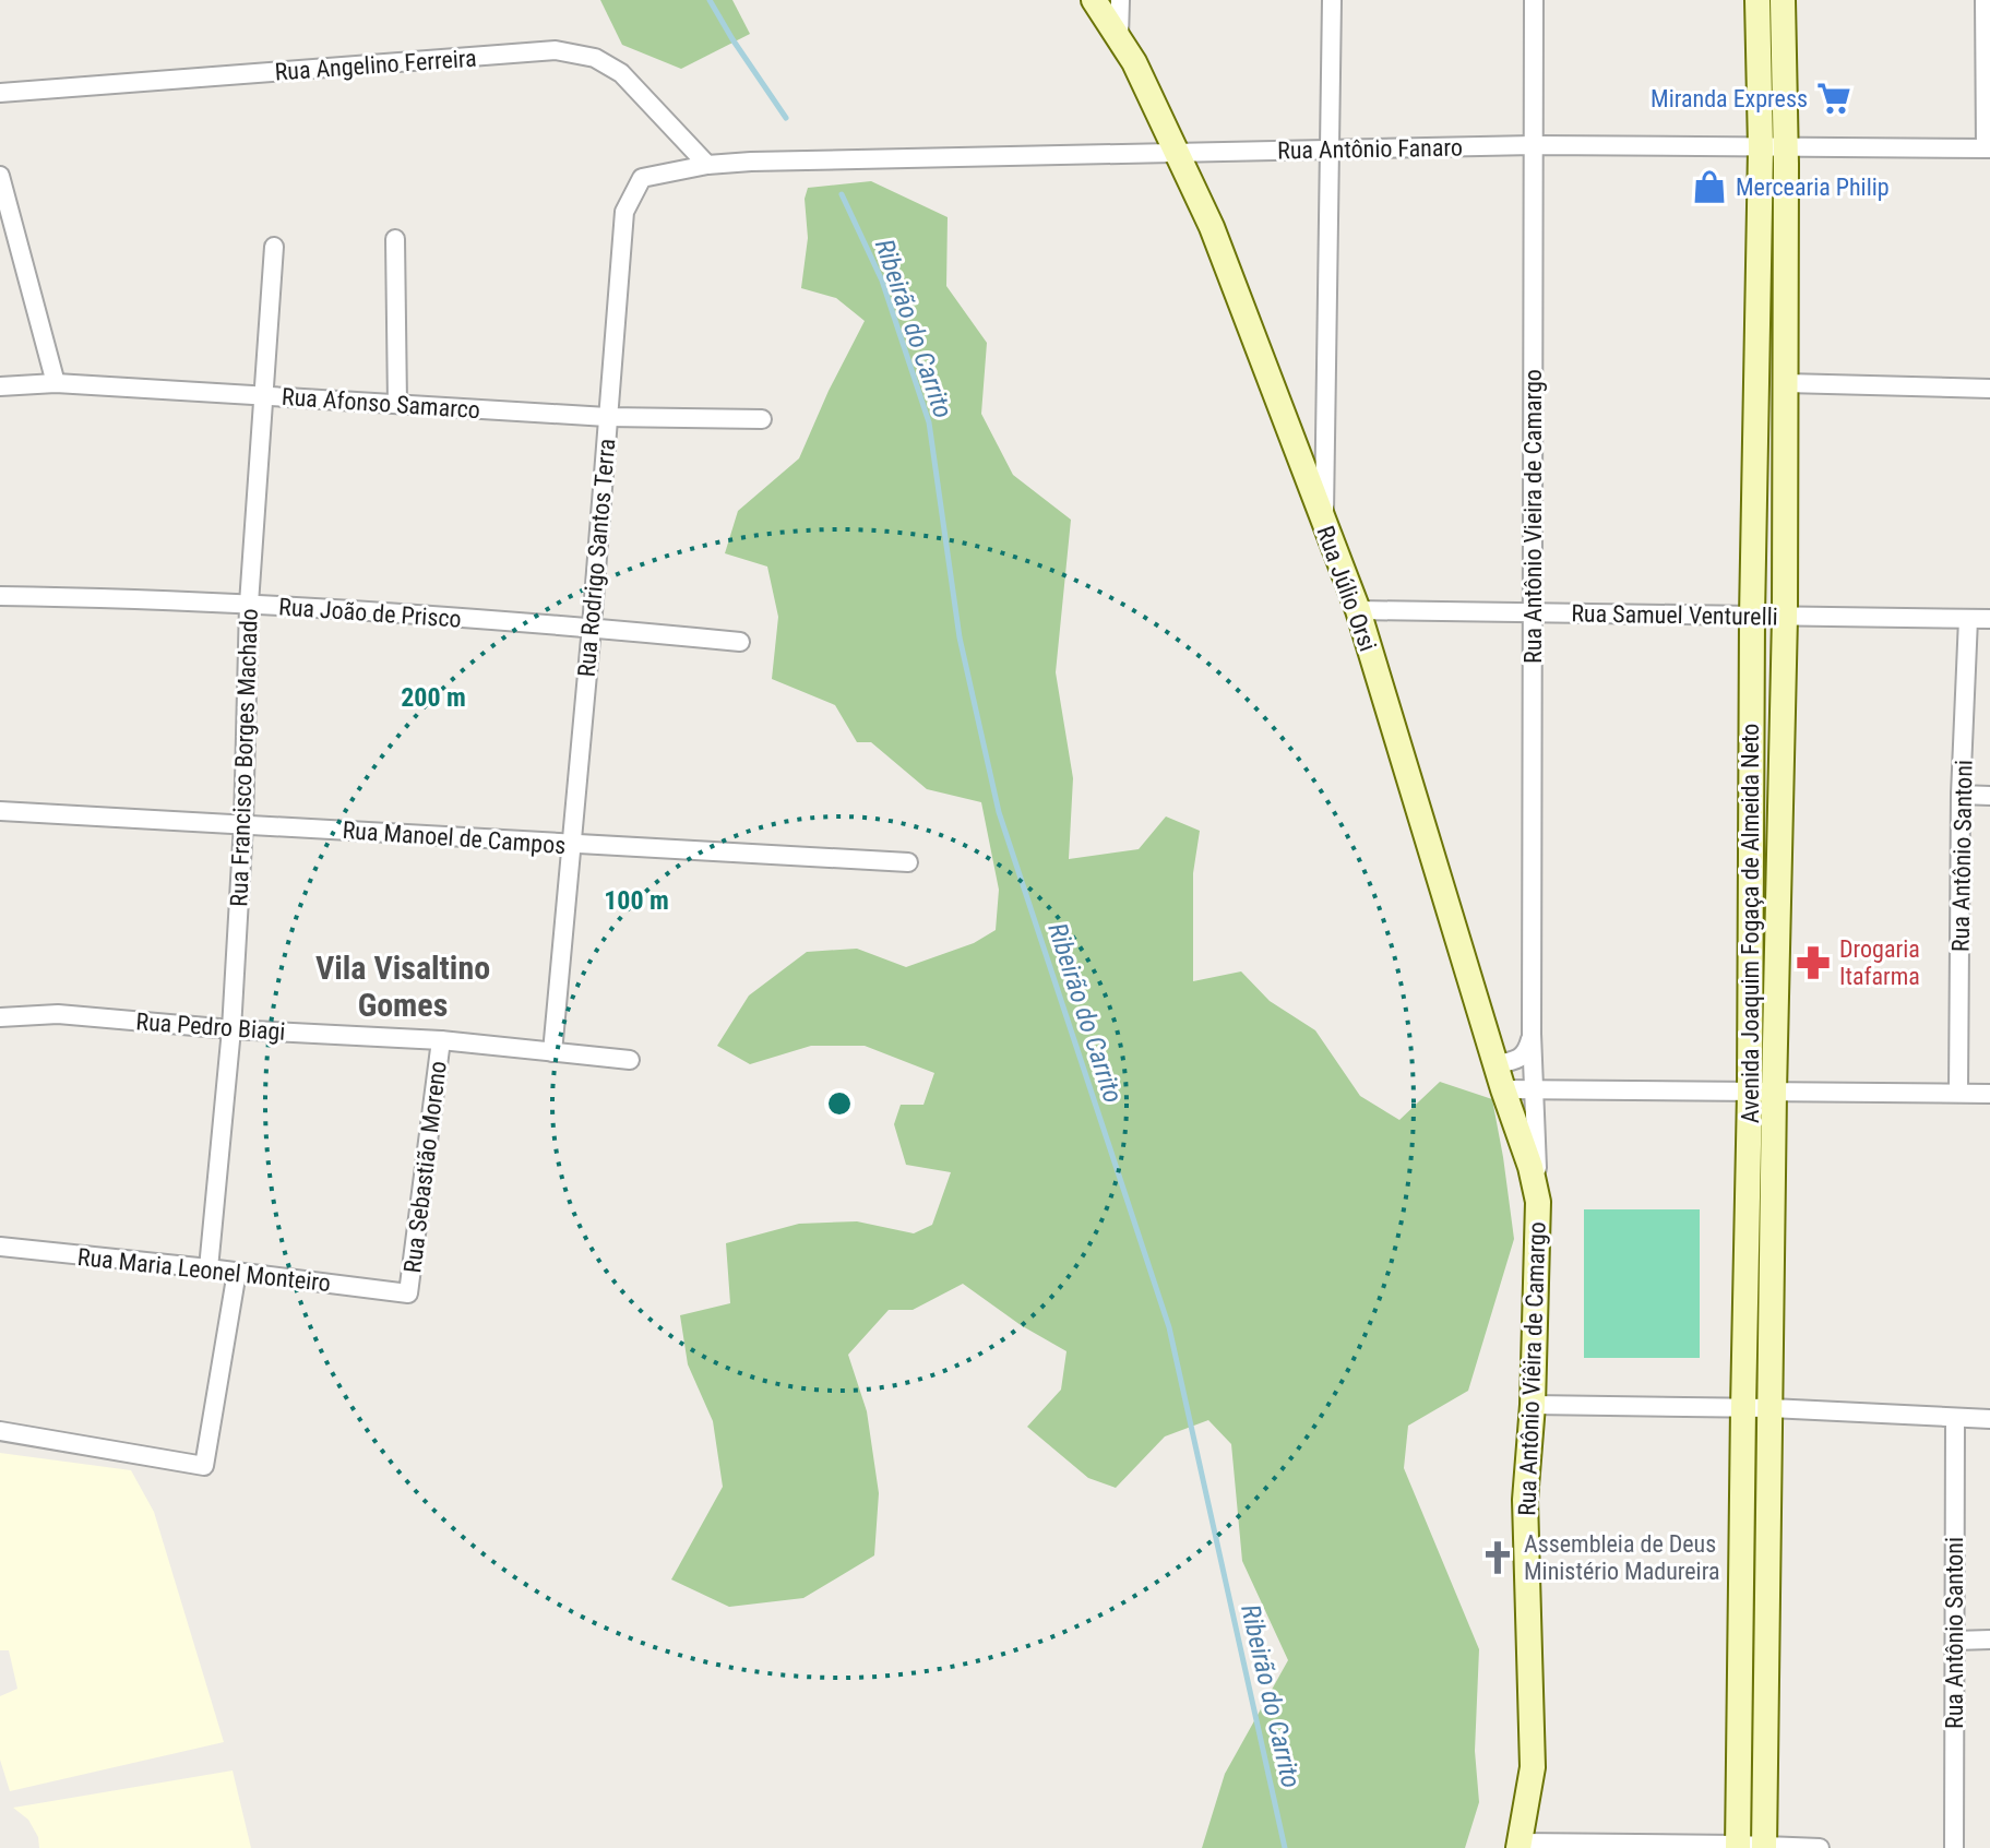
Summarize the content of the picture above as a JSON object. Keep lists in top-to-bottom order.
{
  "streets": {
    "street": [
      "Rua Angelino Ferreira",
      "Rua Antônio Fanaro",
      "Rua Afonso Samarco",
      "Rua Antônio Vieira de Camargo",
      "Rua Rodrigo Santos Terra",
      "Rua Júlio Orsi",
      "Rua João de Prisco",
      "Rua Samuel Venturelli",
      "Rua Francisco Borges Machado",
      "Rua Manoel de Campos",
      "Rua Antônio Santoni",
      "Avenida Joaquim Fogaça de Almeida Neto",
      "Rua Pedro Biagi",
      "Rua Sebastião Moreno",
      "Rua Maria Leonel Monteiro",
      "Rua Antônio Viêira de Camargo"
    ]
  },
  "crossings": [
    ["Rua Angelino Ferreira", "Rua Rodrigo Santos Terra"],
    ["Rua Antônio Fanaro", "Rua Antônio Vieira de Camargo"],
    ["Rua Antônio Fanaro", "Rua Rodrigo Santos Terra"],
    ["Rua Antônio Fanaro", "Rua Júlio Orsi"],
    ["Rua Antônio Fanaro", "Avenida Joaquim Fogaça de Almeida Neto"],
    ["Rua Afonso Samarco", "Rua Rodrigo Santos Terra"],
    ["Rua Afonso Samarco", "Rua Francisco Borges Machado"],
    ["Rua Antônio Vieira de Camargo", "Rua Júlio Orsi"],
    ["Rua Antônio Vieira de Camargo", "Rua Samuel Venturelli"],
    ["Rua Antônio Vieira de Camargo", "Rua Antônio Viêira de Camargo"],
    ["Rua Rodrigo Santos Terra", "Rua João de Prisco"],
    ["Rua Rodrigo Santos Terra", "Rua Manoel de Campos"],
    ["Rua Rodrigo Santos Terra", "Rua Pedro Biagi"],
    ["Rua Júlio Orsi", "Rua Samuel Venturelli"],
    ["Rua Júlio Orsi", "Rua Antônio Viêira de Camargo"],
    ["Rua João de Prisco", "Rua Francisco Borges Machado"],
    ["Rua Samuel Venturelli", "Rua Antônio Santoni"],
    ["Rua Samuel Venturelli", "Avenida Joaquim Fogaça de Almeida Neto"],
    ["Rua Francisco Borges Machado", "Rua Manoel de Campos"],
    ["Rua Francisco Borges Machado", "Rua Pedro Biagi"],
    ["Rua Francisco Borges Machado", "Rua Maria Leonel Monteiro"],
    ["Rua Pedro Biagi", "Rua Sebastião Moreno"],
    ["Rua Sebastião Moreno", "Rua Maria Leonel Monteiro"]
  ],
  "districts": ["Vila Visaltino Gomes"],
  "water": ["Ribeirão do Carrito"],
  "places": {
    "supermarket": ["Miranda Express"],
    "shop": ["Mercearia Philip"],
    "pharmacy": ["Drogaria Itafarma"],
    "church": ["Assembleia de Deus Ministério Madureira"]
  },
  "rings": ["200 m", "100 m"]
}
